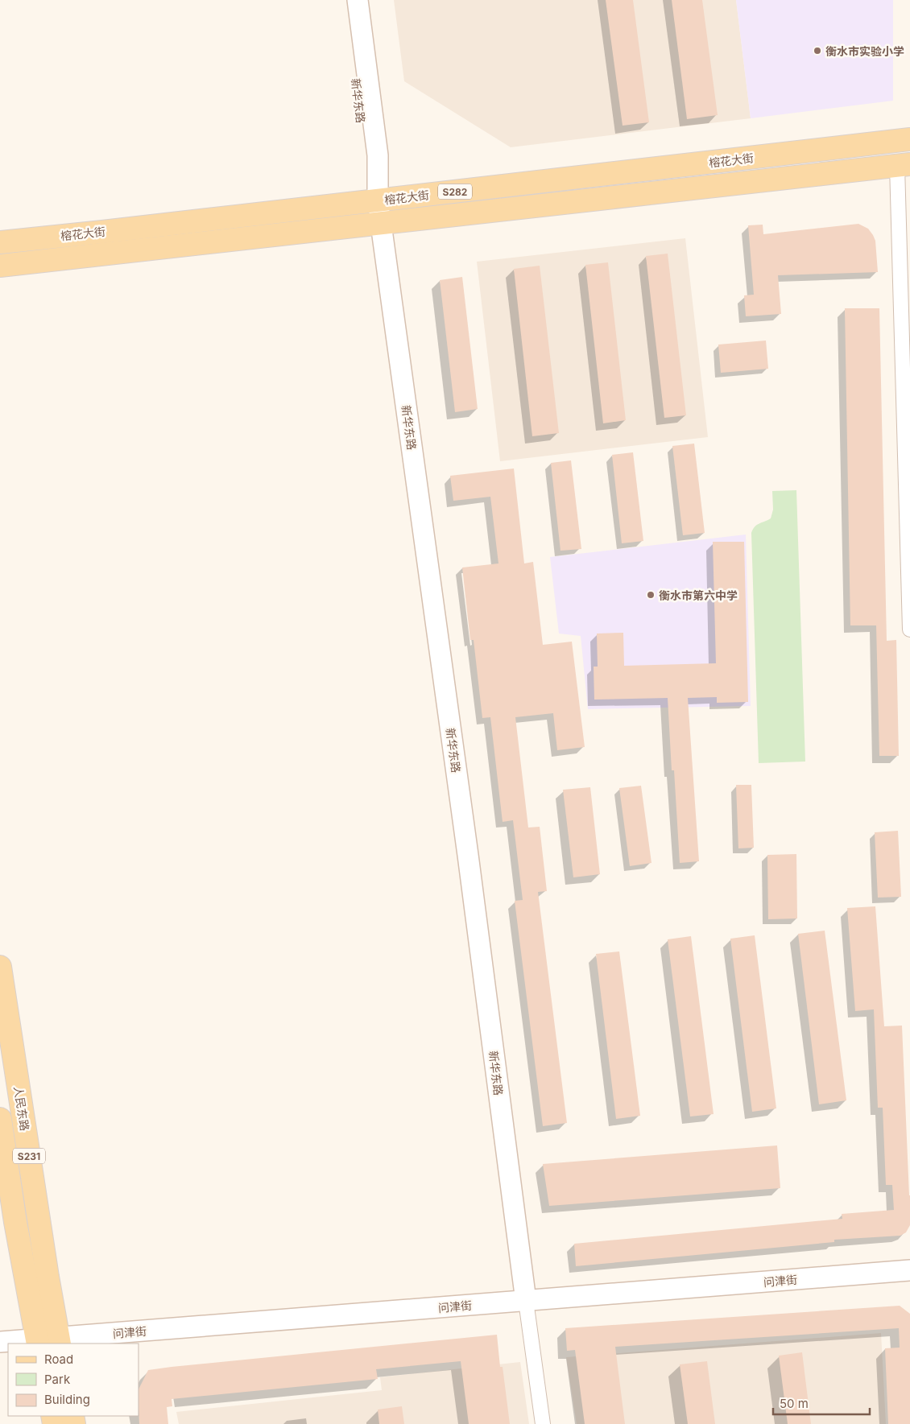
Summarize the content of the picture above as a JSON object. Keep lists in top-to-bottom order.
{
  "streets": {
    "main road": [
      "榕花大街",
      "S282",
      "人民东路",
      "S231"
    ],
    "street": ["新华东路", "问津街"]
  },
  "crossings": [
    ["新华东路", "榕花大街"],
    ["新华东路", "问津街"],
    ["人民东路", "问津街"]
  ],
  "places": ["衡水市实验小学", "衡水市第六中学"],
  "legend": ["Road", "Park", "Building"],
  "scale_bar": "50 m"
}
